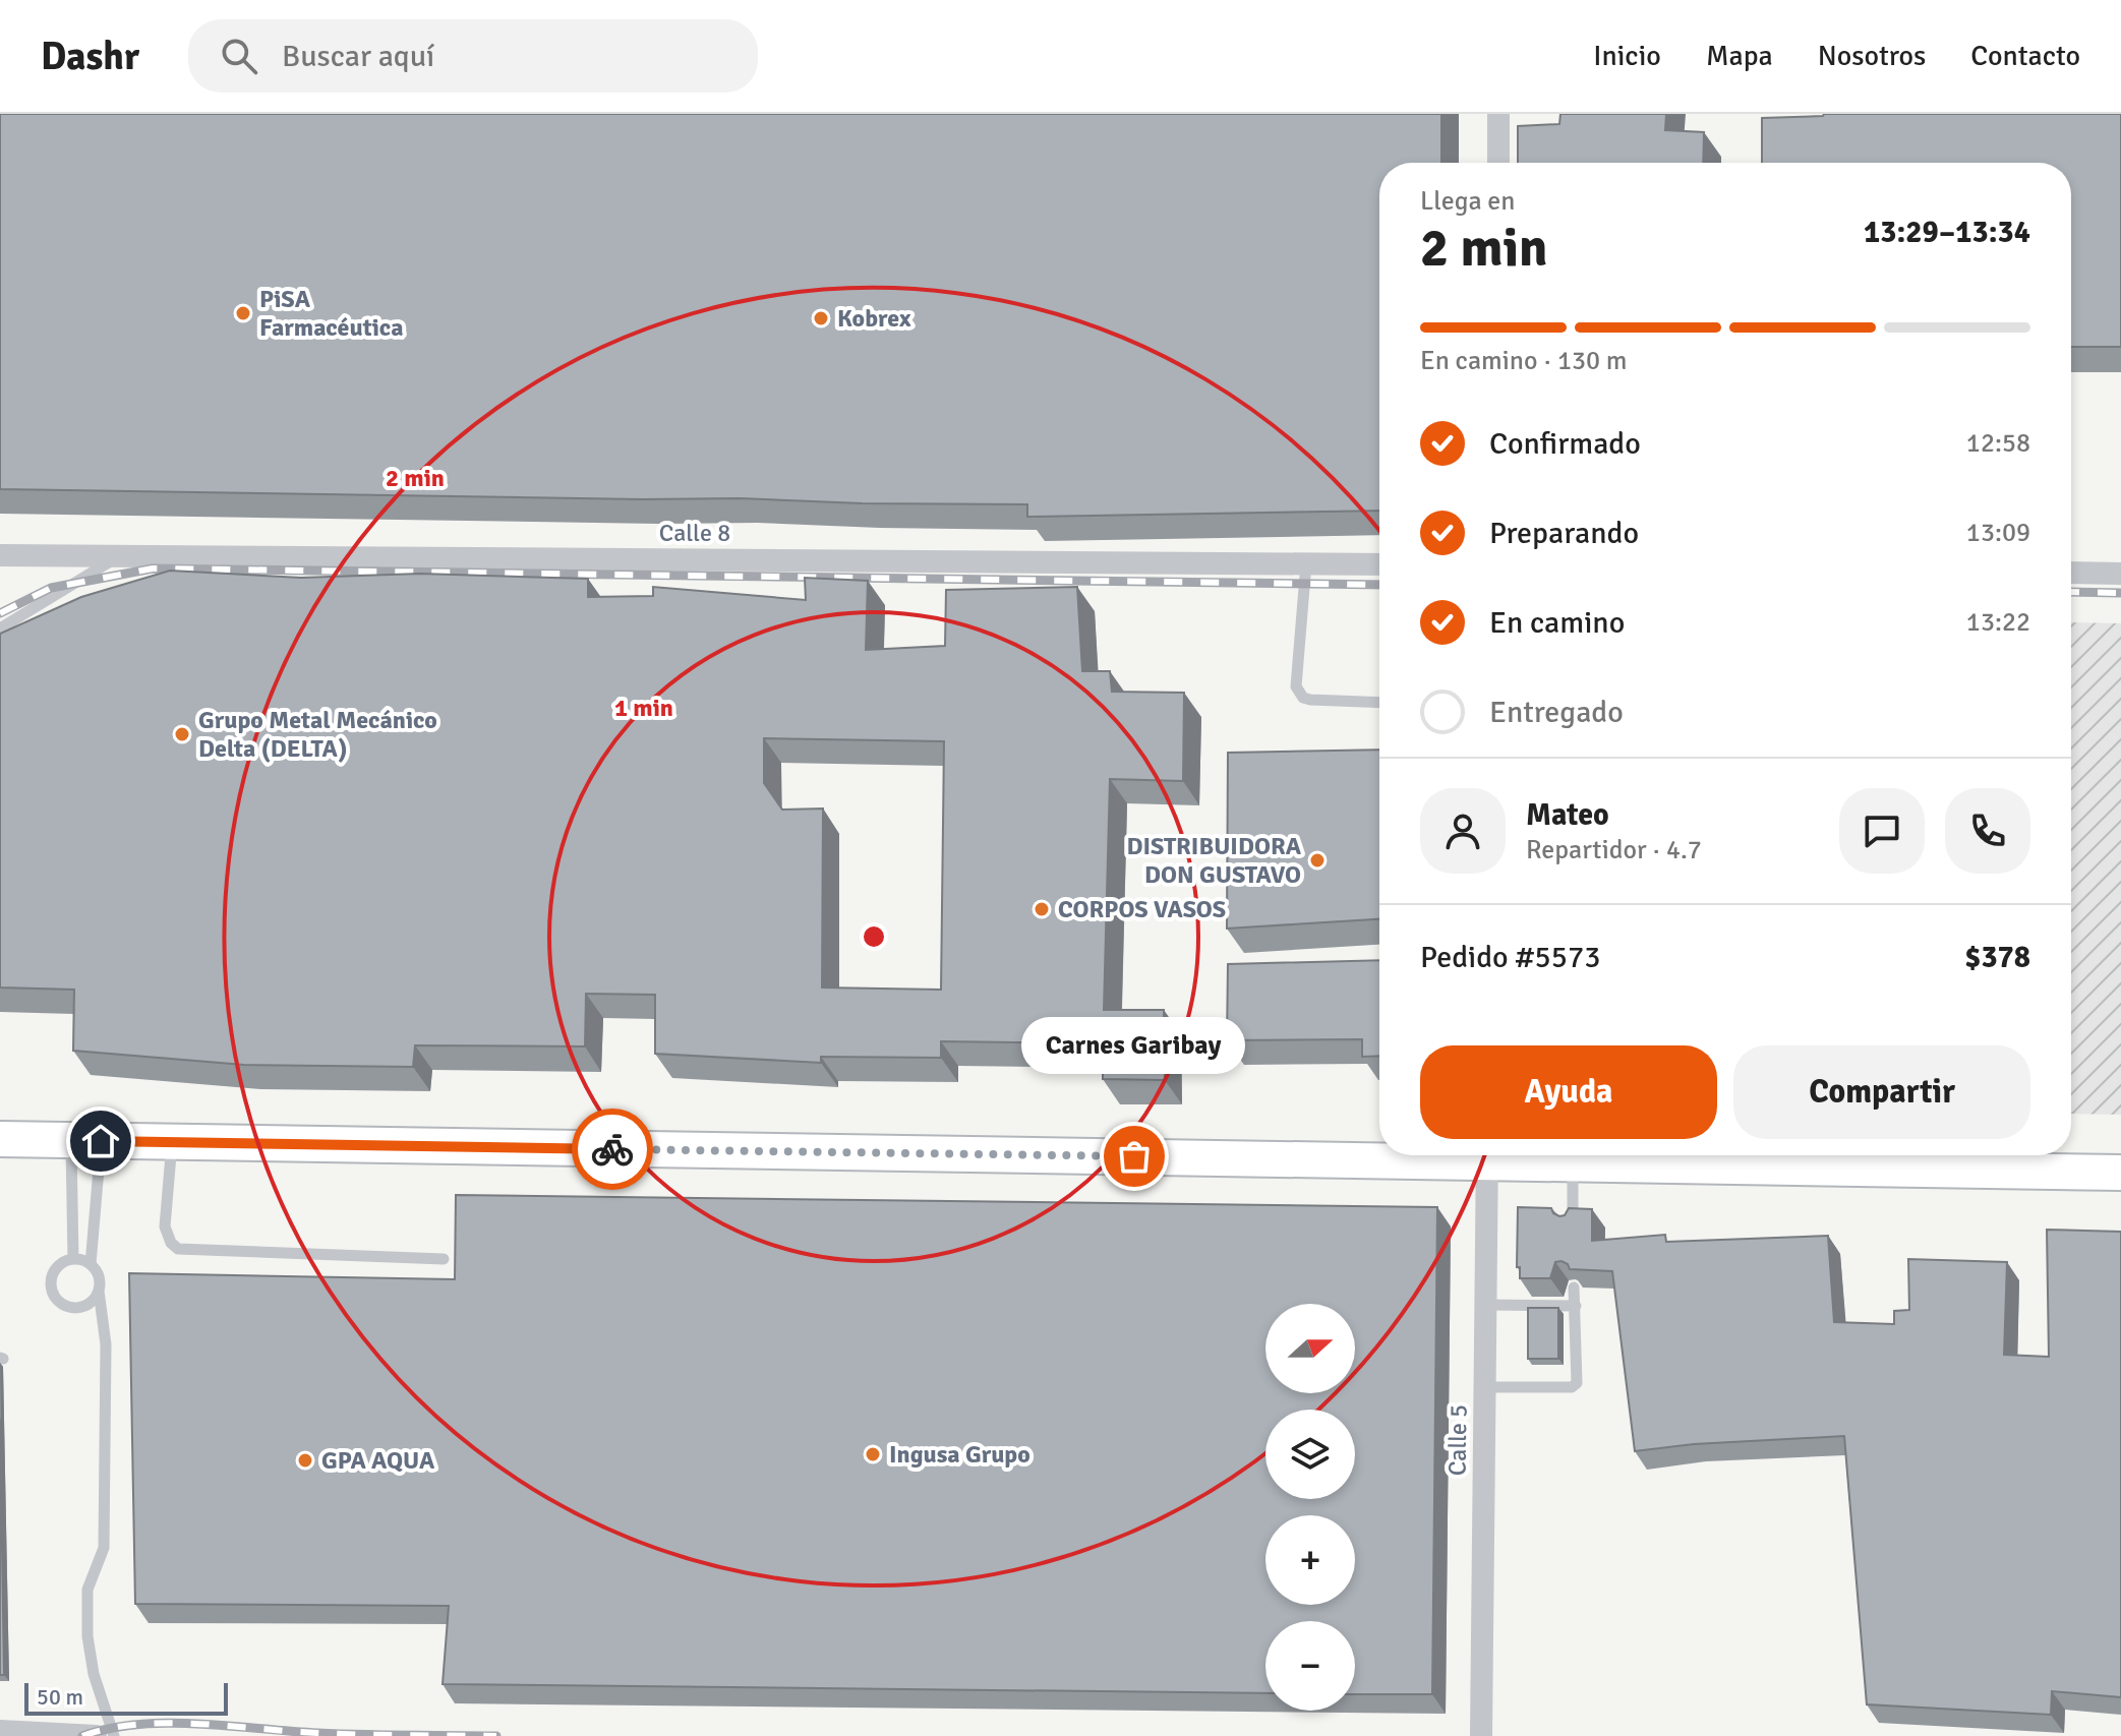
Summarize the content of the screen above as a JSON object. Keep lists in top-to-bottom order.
{
  "streets": {
    "street": ["Calle 8", "Calle 5"]
  },
  "places": [
    "PiSA Farmacéutica",
    "Kobrex",
    "Grupo Metal Mecánico Delta (DELTA)",
    "DISTRIBUIDORA DON GUSTAVO",
    "CORPOS VASOS",
    "Carnes Garibay",
    "Ingusa Grupo",
    "GPA AQUA"
  ],
  "scale_bar": "50 m",
  "north": "right",
  "page": {
    "header": "Dashr",
    "search": "Buscar aquí",
    "nav": [
      "Inicio",
      "Mapa",
      "Nosotros",
      "Contacto"
    ],
    "heading": ["2 min", "Llega en", "13:29–13:34"],
    "panel": [
      "Mateo",
      "Repartidor · 4.7",
      "Pedido #5573",
      "$378"
    ],
    "bar": "En camino · 130 m",
    "list": [
      ["Confirmado", "12:58"],
      ["Preparando", "13:09"],
      ["En camino", "13:22"],
      "Entregado"
    ],
    "bubble": "Carnes Garibay",
    "buttons": ["Ayuda", "Compartir"],
    "map_buttons": ["+", "−"],
    "scale": "50 m"
  },
  "rings": ["2 min", "1 min"]
}
